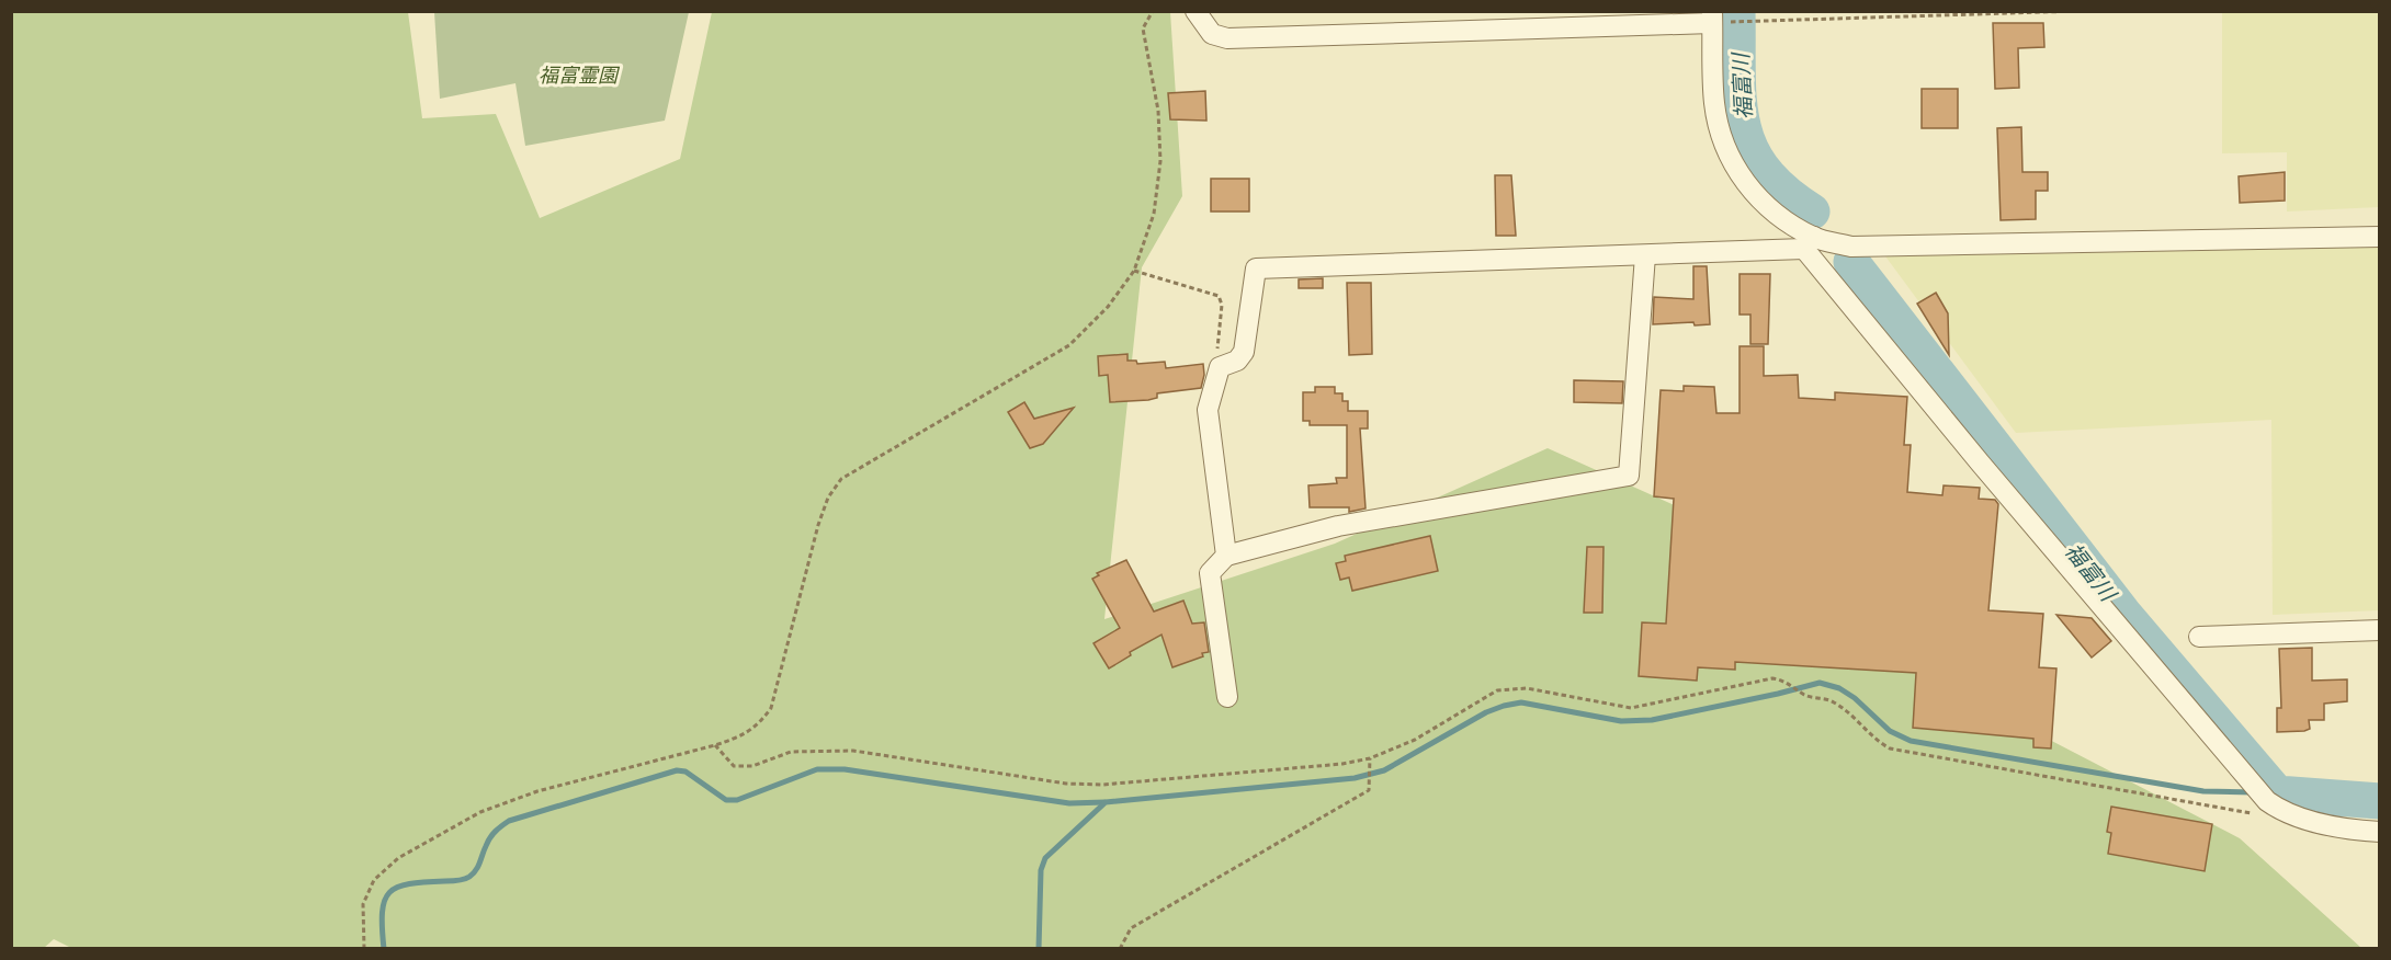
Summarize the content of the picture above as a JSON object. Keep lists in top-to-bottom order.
{
  "water": ["福富川"],
  "parks": ["福富霊園"]
}
